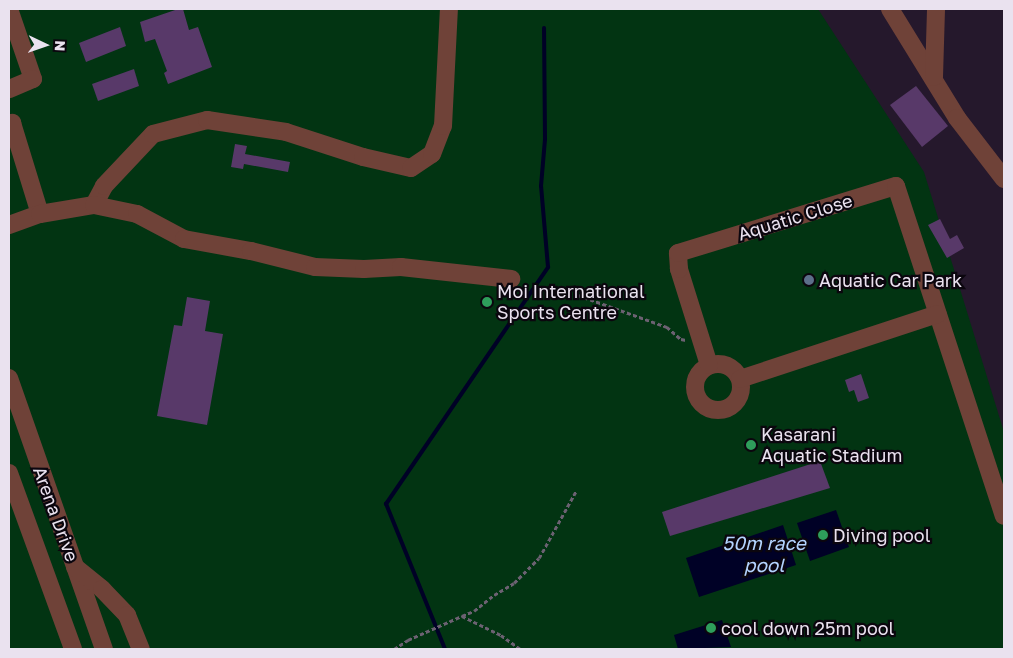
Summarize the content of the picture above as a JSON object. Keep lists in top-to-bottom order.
{
  "streets": {
    "street": ["Aquatic Close", "Arena Drive"]
  },
  "water": ["50m race pool"],
  "places": [
    "Aquatic Car Park",
    "Moi International Sports Centre",
    "Kasarani Aquatic Stadium",
    "Diving pool",
    "cool down 25m pool"
  ],
  "north": "right"
}
